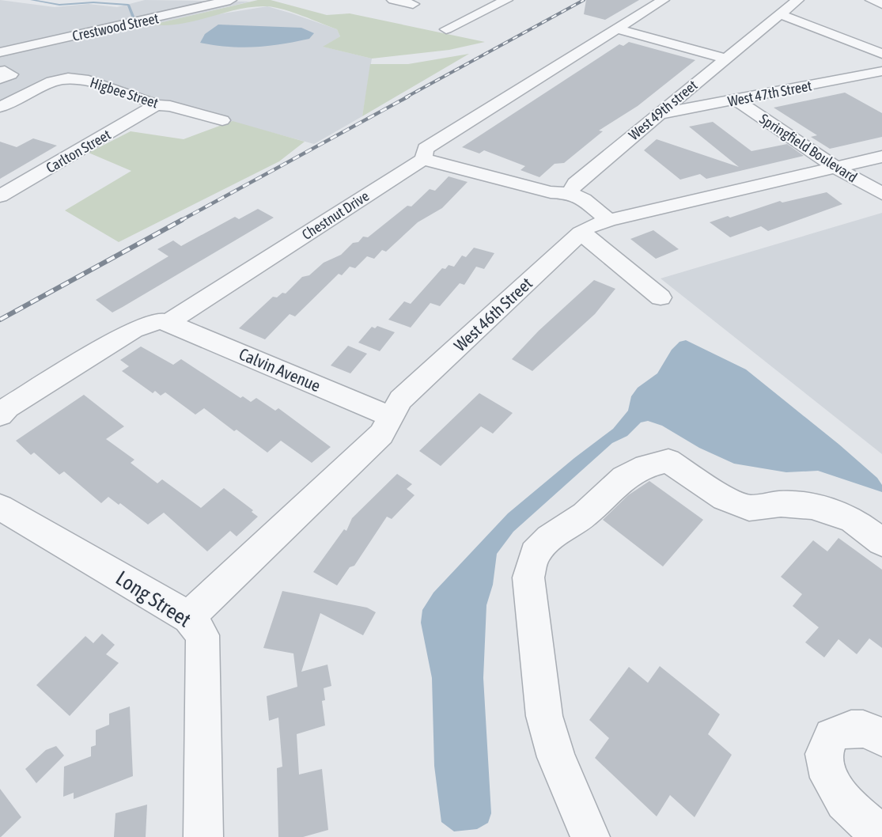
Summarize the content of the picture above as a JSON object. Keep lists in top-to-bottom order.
{
  "streets": {
    "street": [
      "Crestwood Street",
      "Higbee Street",
      "West 47th Street",
      "West 49th street",
      "Springfield Boulevard",
      "Carlton Street",
      "Chestnut Drive",
      "West 46th Street",
      "Calvin Avenue",
      "Long Street"
    ]
  },
  "crossings": [
    ["Higbee Street", "Carlton Street"],
    ["West 47th Street", "West 49th street"],
    ["West 47th Street", "Springfield Boulevard"],
    ["Springfield Boulevard", "West 46th Street"],
    ["Chestnut Drive", "Calvin Avenue"],
    ["West 46th Street", "Calvin Avenue"],
    ["West 46th Street", "Long Street"]
  ]
}
